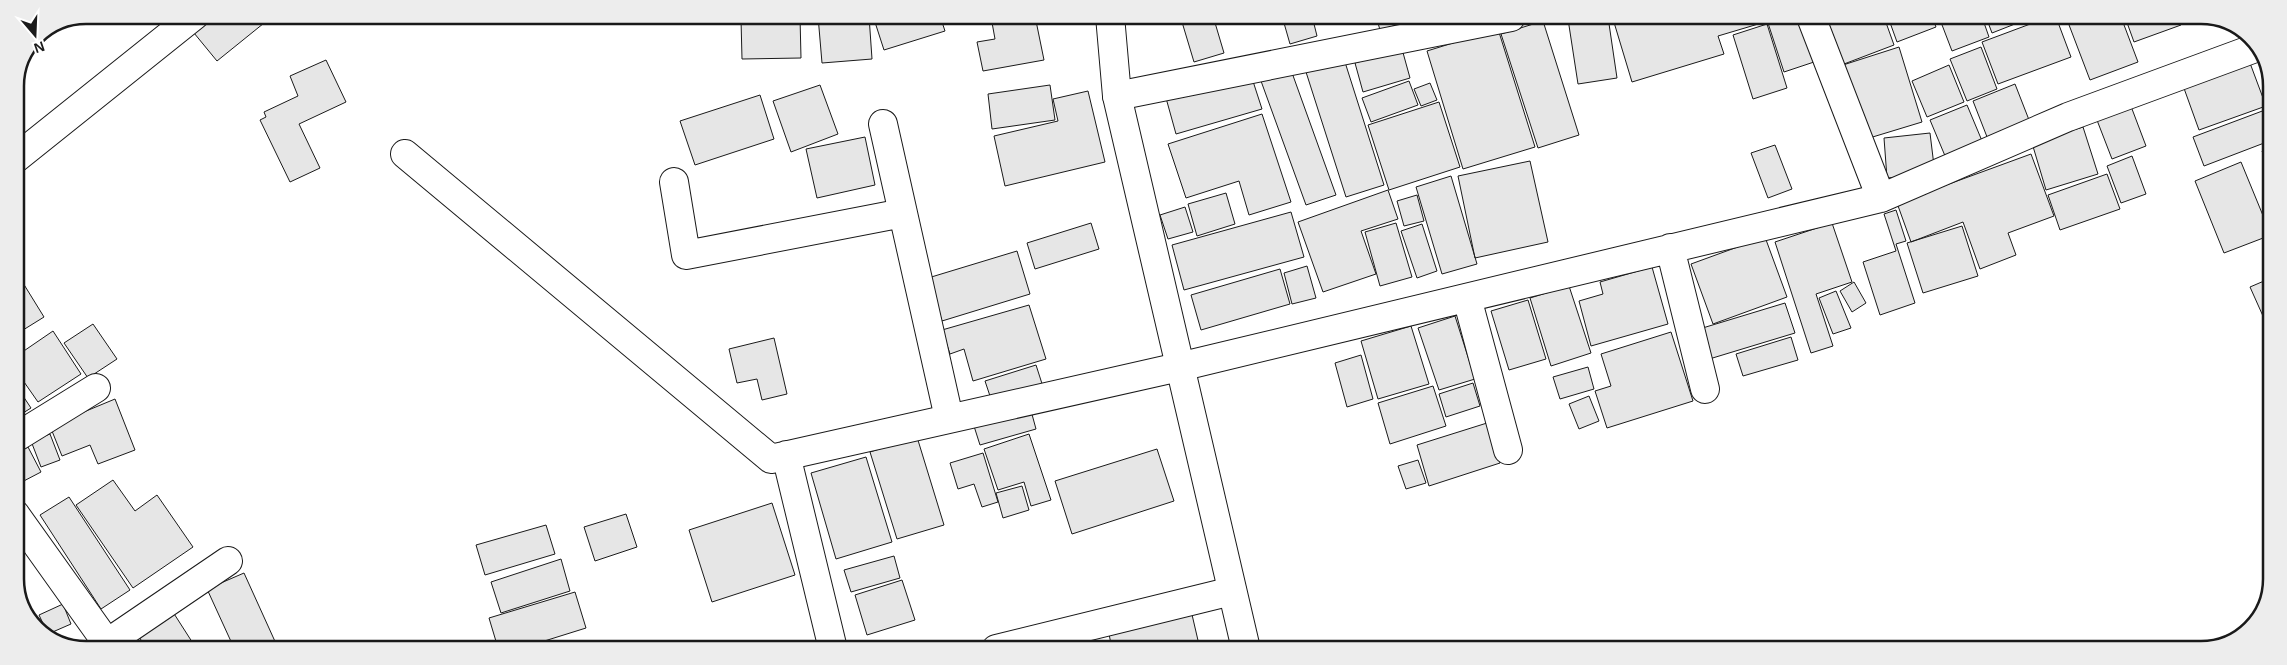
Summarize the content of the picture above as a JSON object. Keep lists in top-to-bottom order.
{
  "north": "bottom"
}
